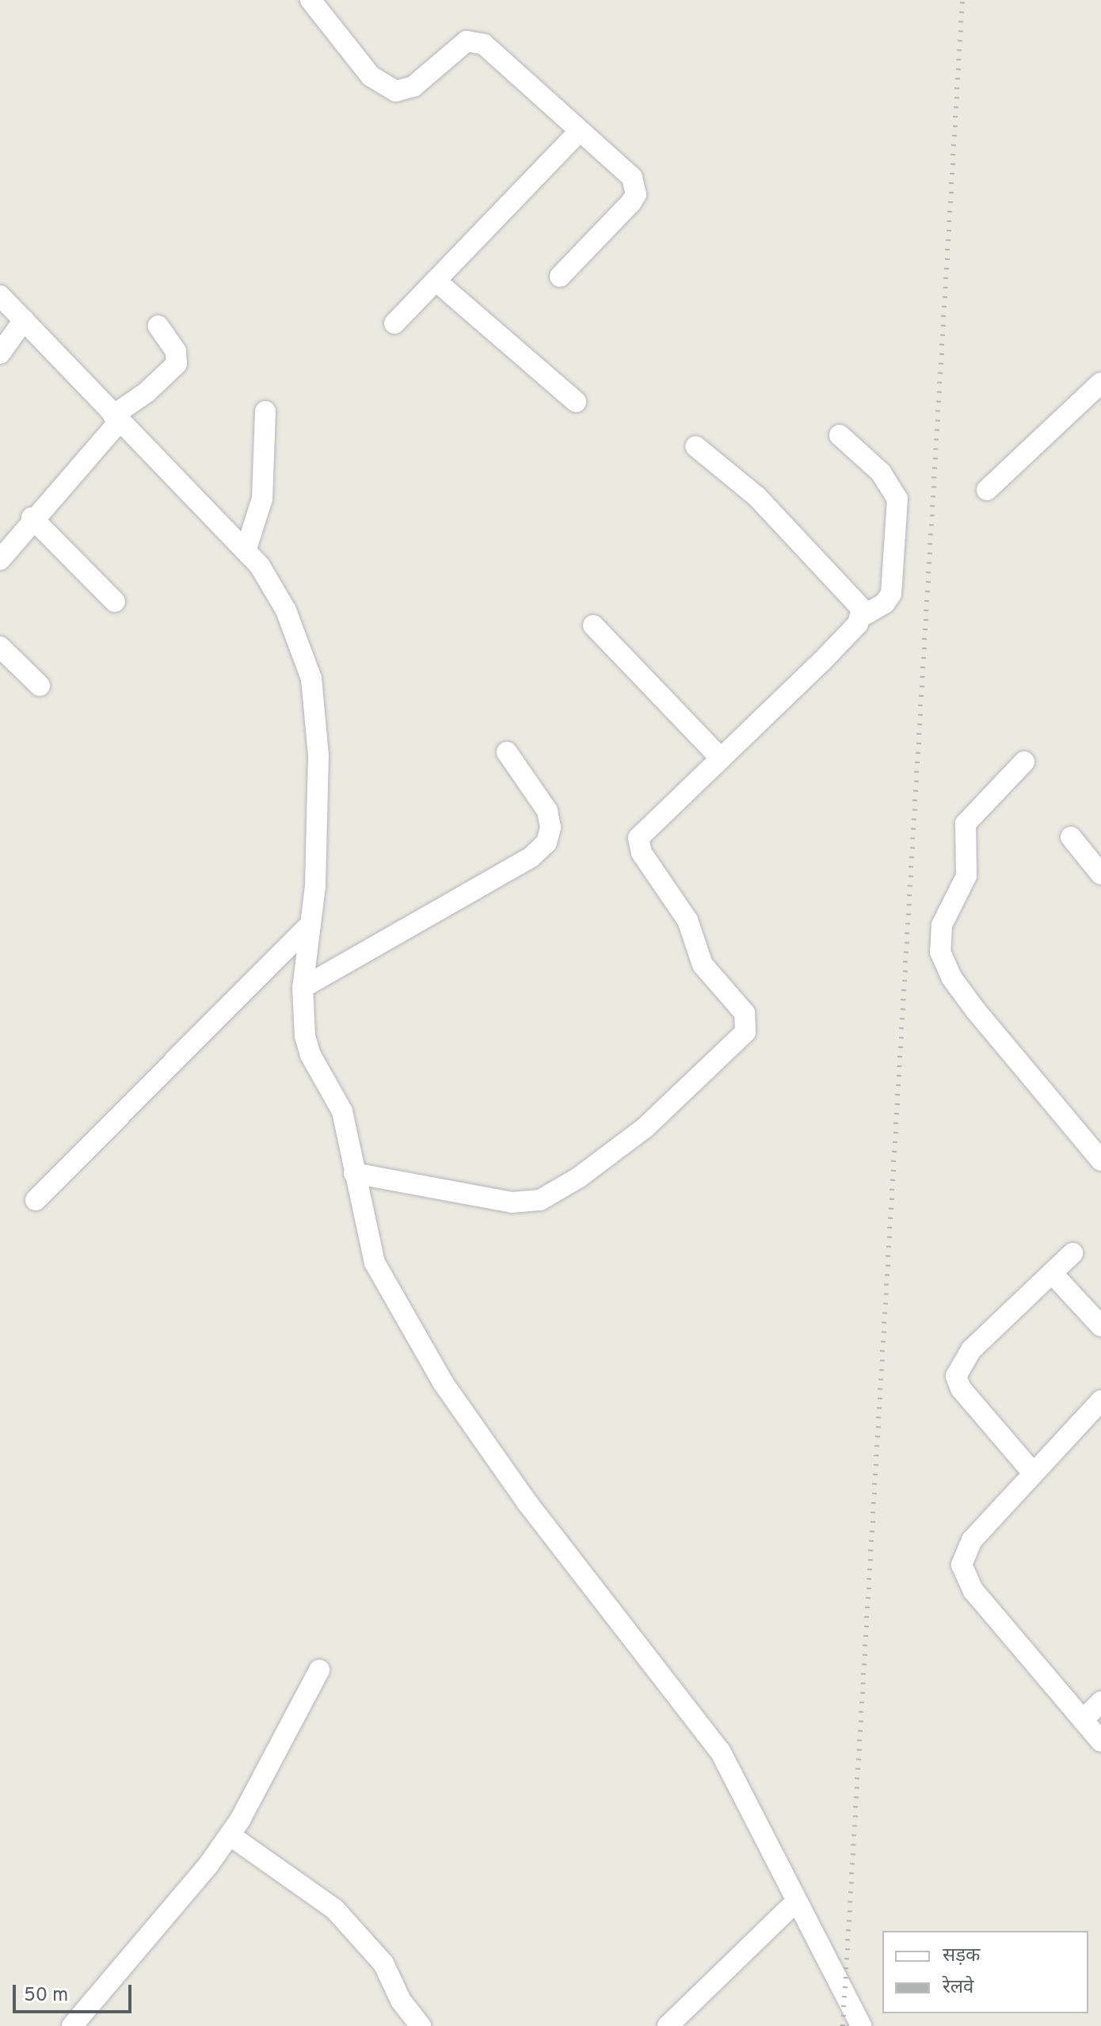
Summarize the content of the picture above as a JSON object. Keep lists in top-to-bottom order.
{
  "legend": ["सड़क", "रेलवे"],
  "scale_bar": "50 m"
}
